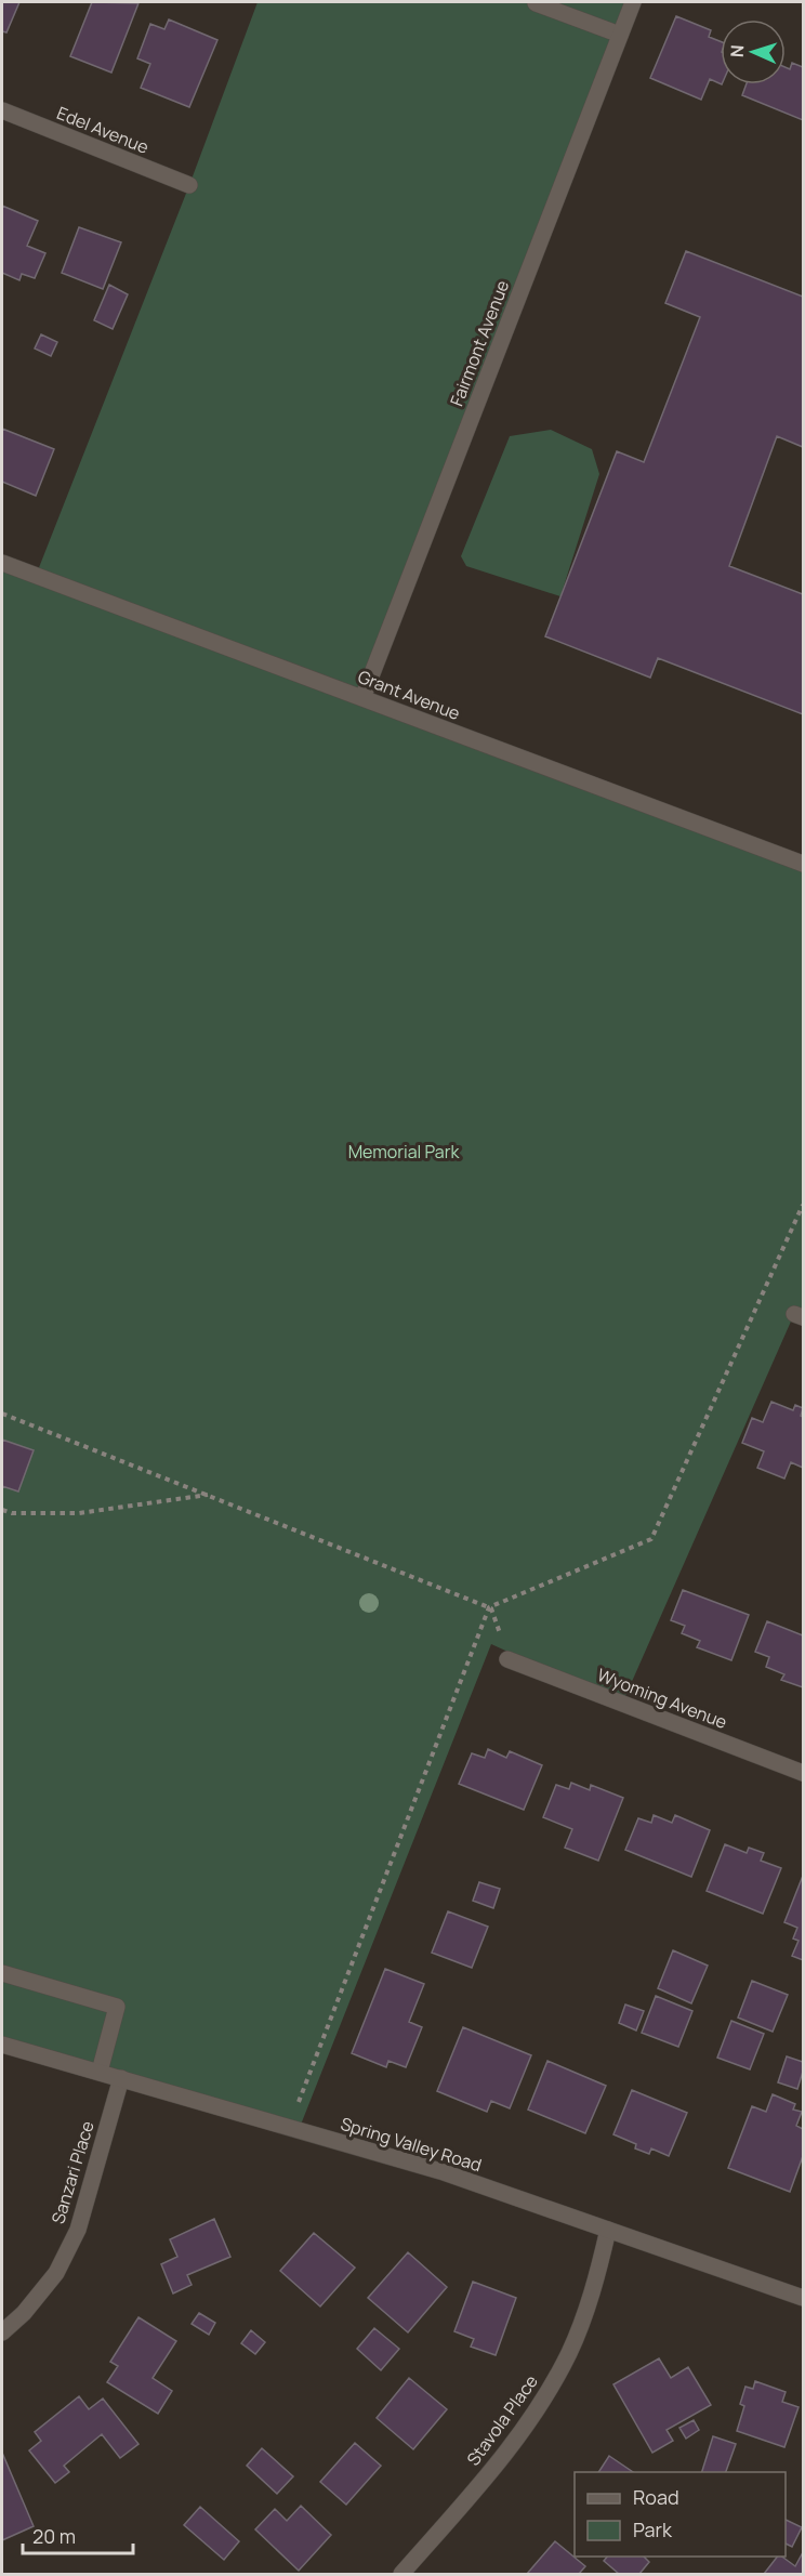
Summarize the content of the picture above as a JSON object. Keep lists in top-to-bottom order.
{
  "streets": {
    "street": [
      "Edel Avenue",
      "Fairmont Avenue",
      "Grant Avenue",
      "Wyoming Avenue",
      "Spring Valley Road",
      "Sanzari Place",
      "Stavola Place"
    ]
  },
  "crossings": [
    ["Fairmont Avenue", "Grant Avenue"],
    ["Spring Valley Road", "Sanzari Place"],
    ["Spring Valley Road", "Stavola Place"]
  ],
  "parks": ["Memorial Park"],
  "legend": ["Road", "Park"],
  "scale_bar": "20 m",
  "north": "left"
}
